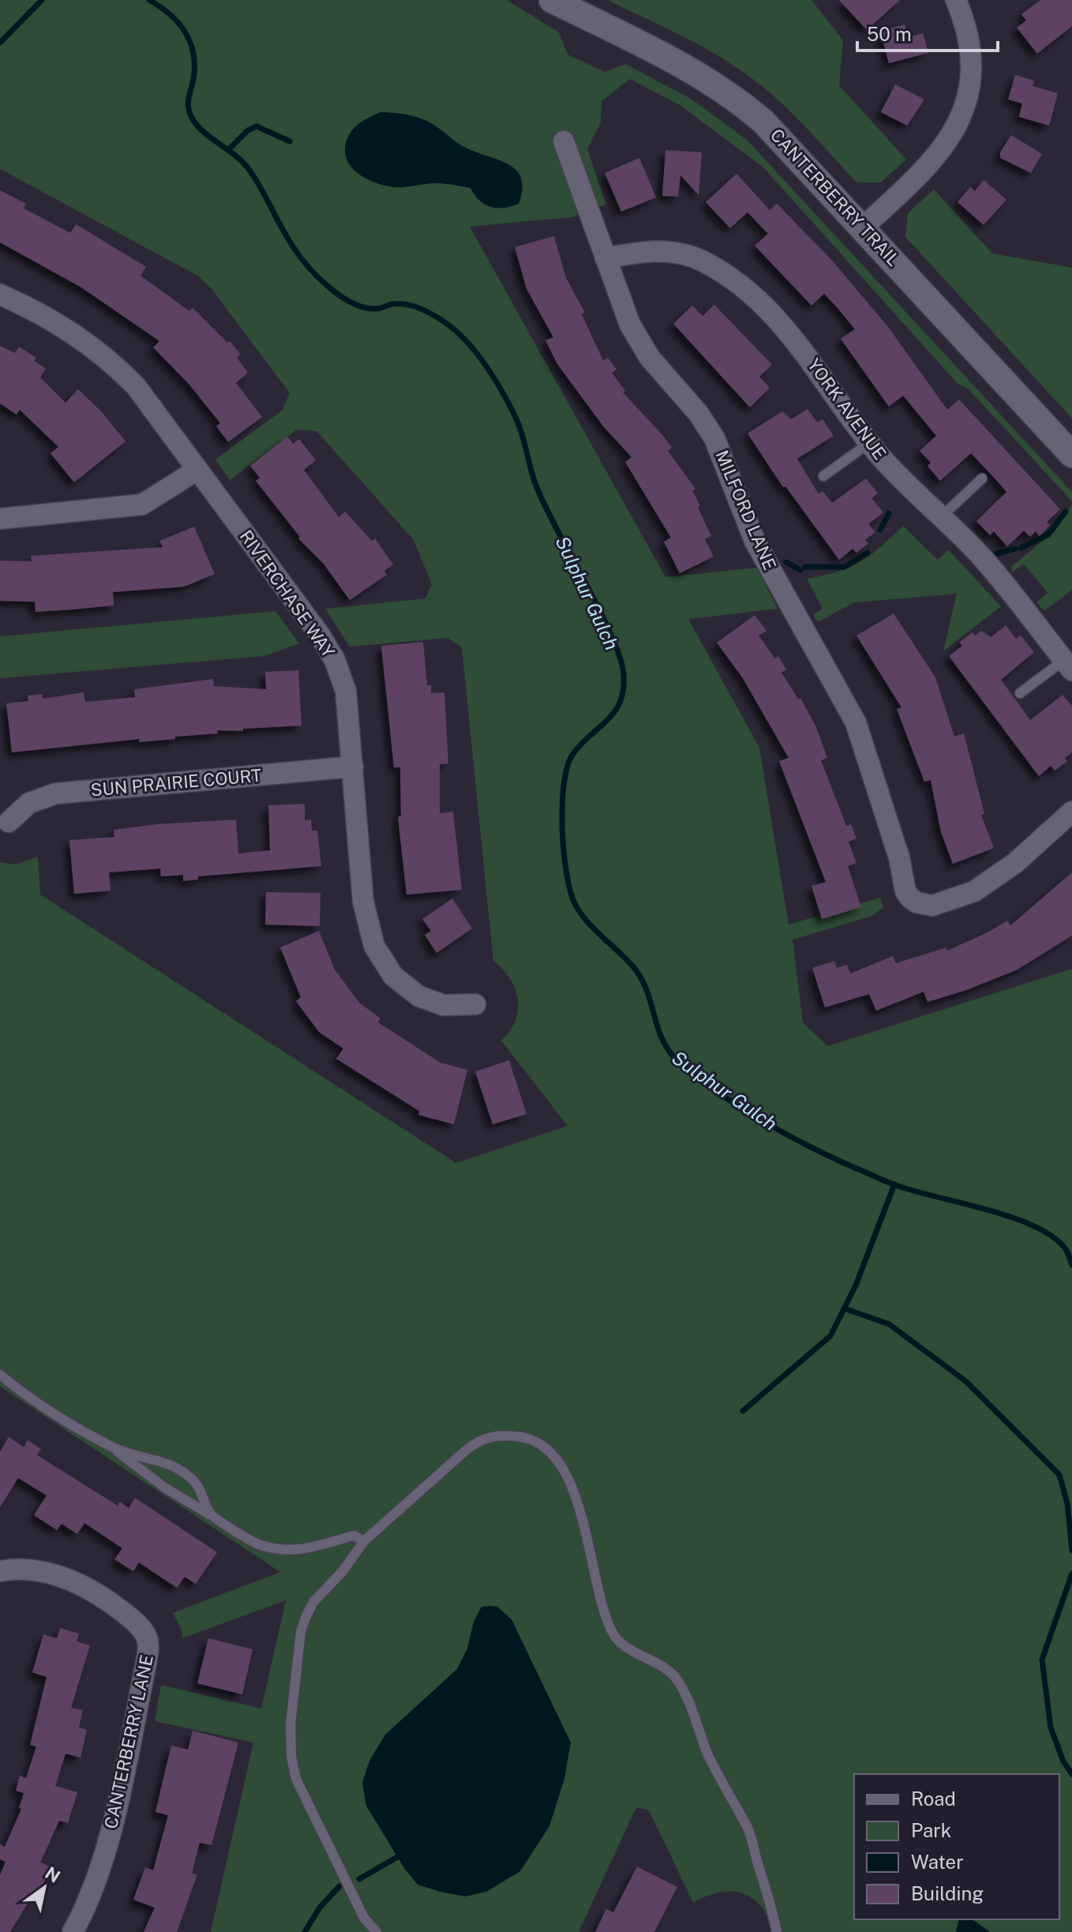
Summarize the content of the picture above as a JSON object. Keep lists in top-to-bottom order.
{
  "streets": {
    "street": [
      "CANTERBERRY TRAIL",
      "YORK AVENUE",
      "MILFORD LANE",
      "RIVERCHASE WAY",
      "SUN PRAIRIE COURT",
      "CANTERBERRY LANE"
    ]
  },
  "crossings": [
    ["YORK AVENUE", "MILFORD LANE"],
    ["RIVERCHASE WAY", "SUN PRAIRIE COURT"]
  ],
  "water": ["Sulphur Gulch"],
  "legend": [
    "Road",
    "Park",
    "Water",
    "Building"
  ],
  "scale_bar": "50 m",
  "north": "top right"
}
